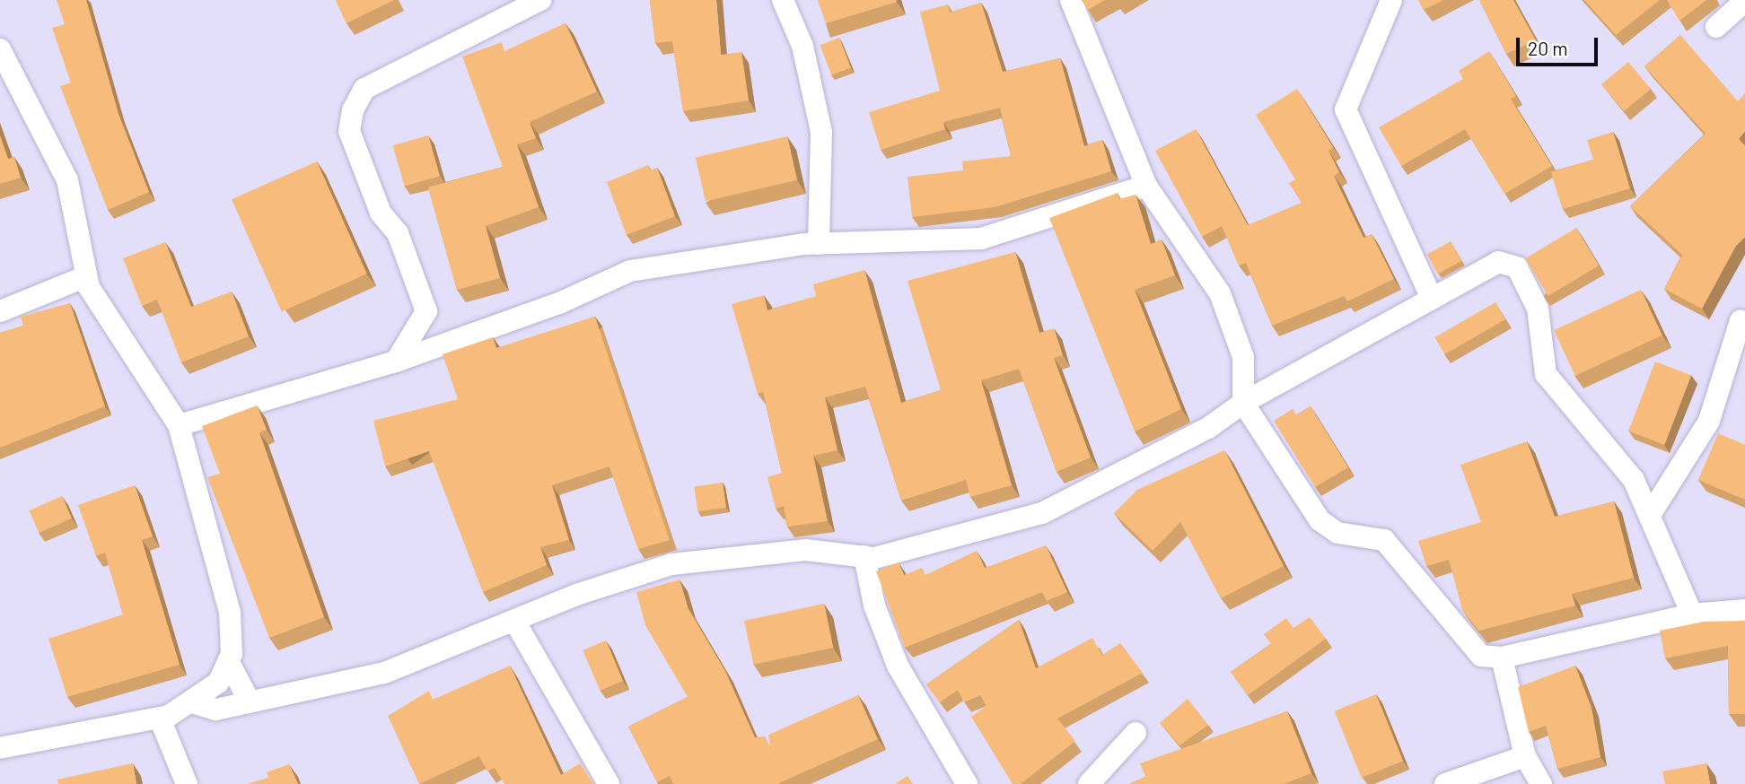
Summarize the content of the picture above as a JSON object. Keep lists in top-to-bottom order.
{
  "scale_bar": "20 m"
}
